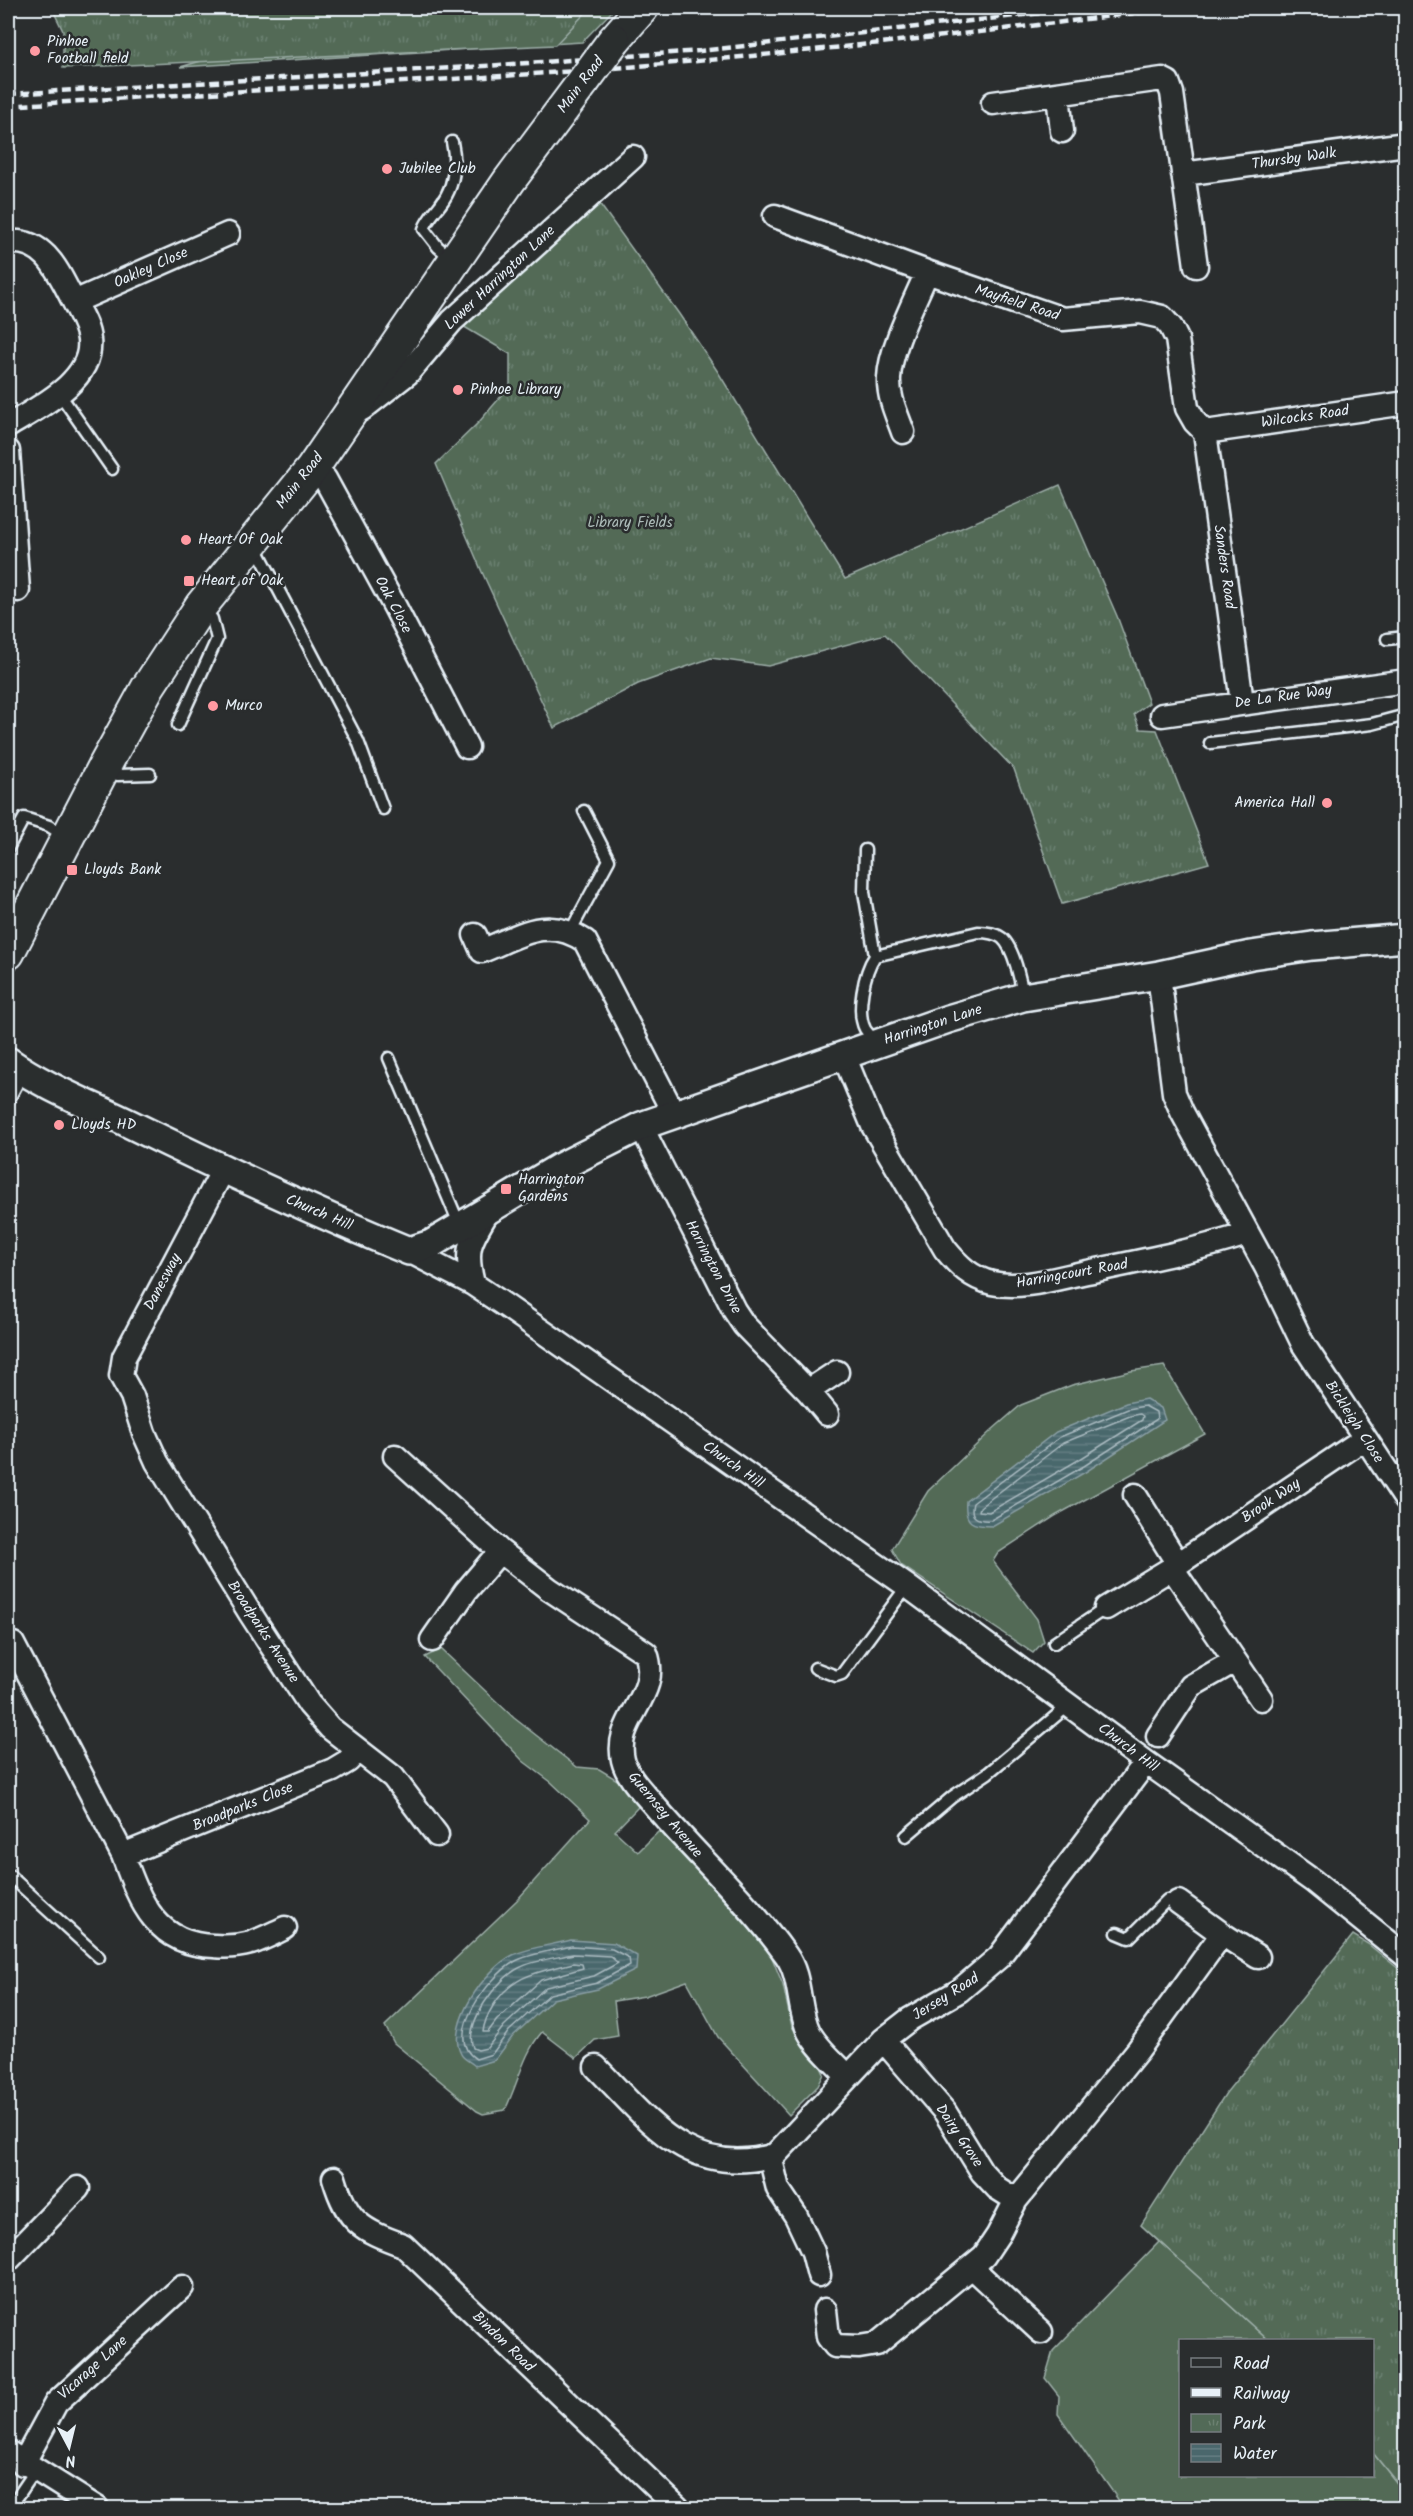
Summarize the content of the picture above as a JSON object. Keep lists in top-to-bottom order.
{
  "streets": {
    "main road": ["Main Road"],
    "street": [
      "Thursby Walk",
      "Oakley Close",
      "Lower Harrington Lane",
      "Mayfield Road",
      "Wilcocks Road",
      "Sanders Road",
      "Oak Close",
      "De La Rue Way",
      "Harrington Lane",
      "Church Hill",
      "Harrington Drive",
      "Harringcourt Road",
      "Danesway",
      "Bickleigh Close",
      "Brook Way",
      "Broadparks Avenue",
      "Broadparks Close",
      "Guernsey Avenue",
      "Jersey Road",
      "Dairy Grove",
      "Bindon Road",
      "Vicarage Lane"
    ]
  },
  "crossings": [
    ["Main Road", "Lower Harrington Lane"],
    ["Main Road", "Oak Close"],
    ["Mayfield Road", "Wilcocks Road"],
    ["Mayfield Road", "Sanders Road"],
    ["Wilcocks Road", "Sanders Road"],
    ["Sanders Road", "De La Rue Way"],
    ["Harrington Lane", "Church Hill"],
    ["Harrington Lane", "Harrington Drive"],
    ["Harrington Lane", "Harringcourt Road"],
    ["Church Hill", "Danesway"],
    ["Church Hill", "Jersey Road"],
    ["Harringcourt Road", "Bickleigh Close"],
    ["Danesway", "Broadparks Avenue"],
    ["Bickleigh Close", "Brook Way"],
    ["Broadparks Avenue", "Broadparks Close"],
    ["Guernsey Avenue", "Jersey Road"],
    ["Jersey Road", "Dairy Grove"]
  ],
  "parks": ["Library Fields"],
  "places": {
    "other": [
      "Pinhoe Football field",
      "Jubilee Club",
      "Pinhoe Library",
      "Heart Of Oak",
      "Murco",
      "America Hall",
      "Lloyds HD"
    ],
    "transit": ["Heart of Oak", "Lloyds Bank", "Harrington Gardens"]
  },
  "legend": [
    "Road",
    "Railway",
    "Park",
    "Water"
  ],
  "north": "bottom"
}
